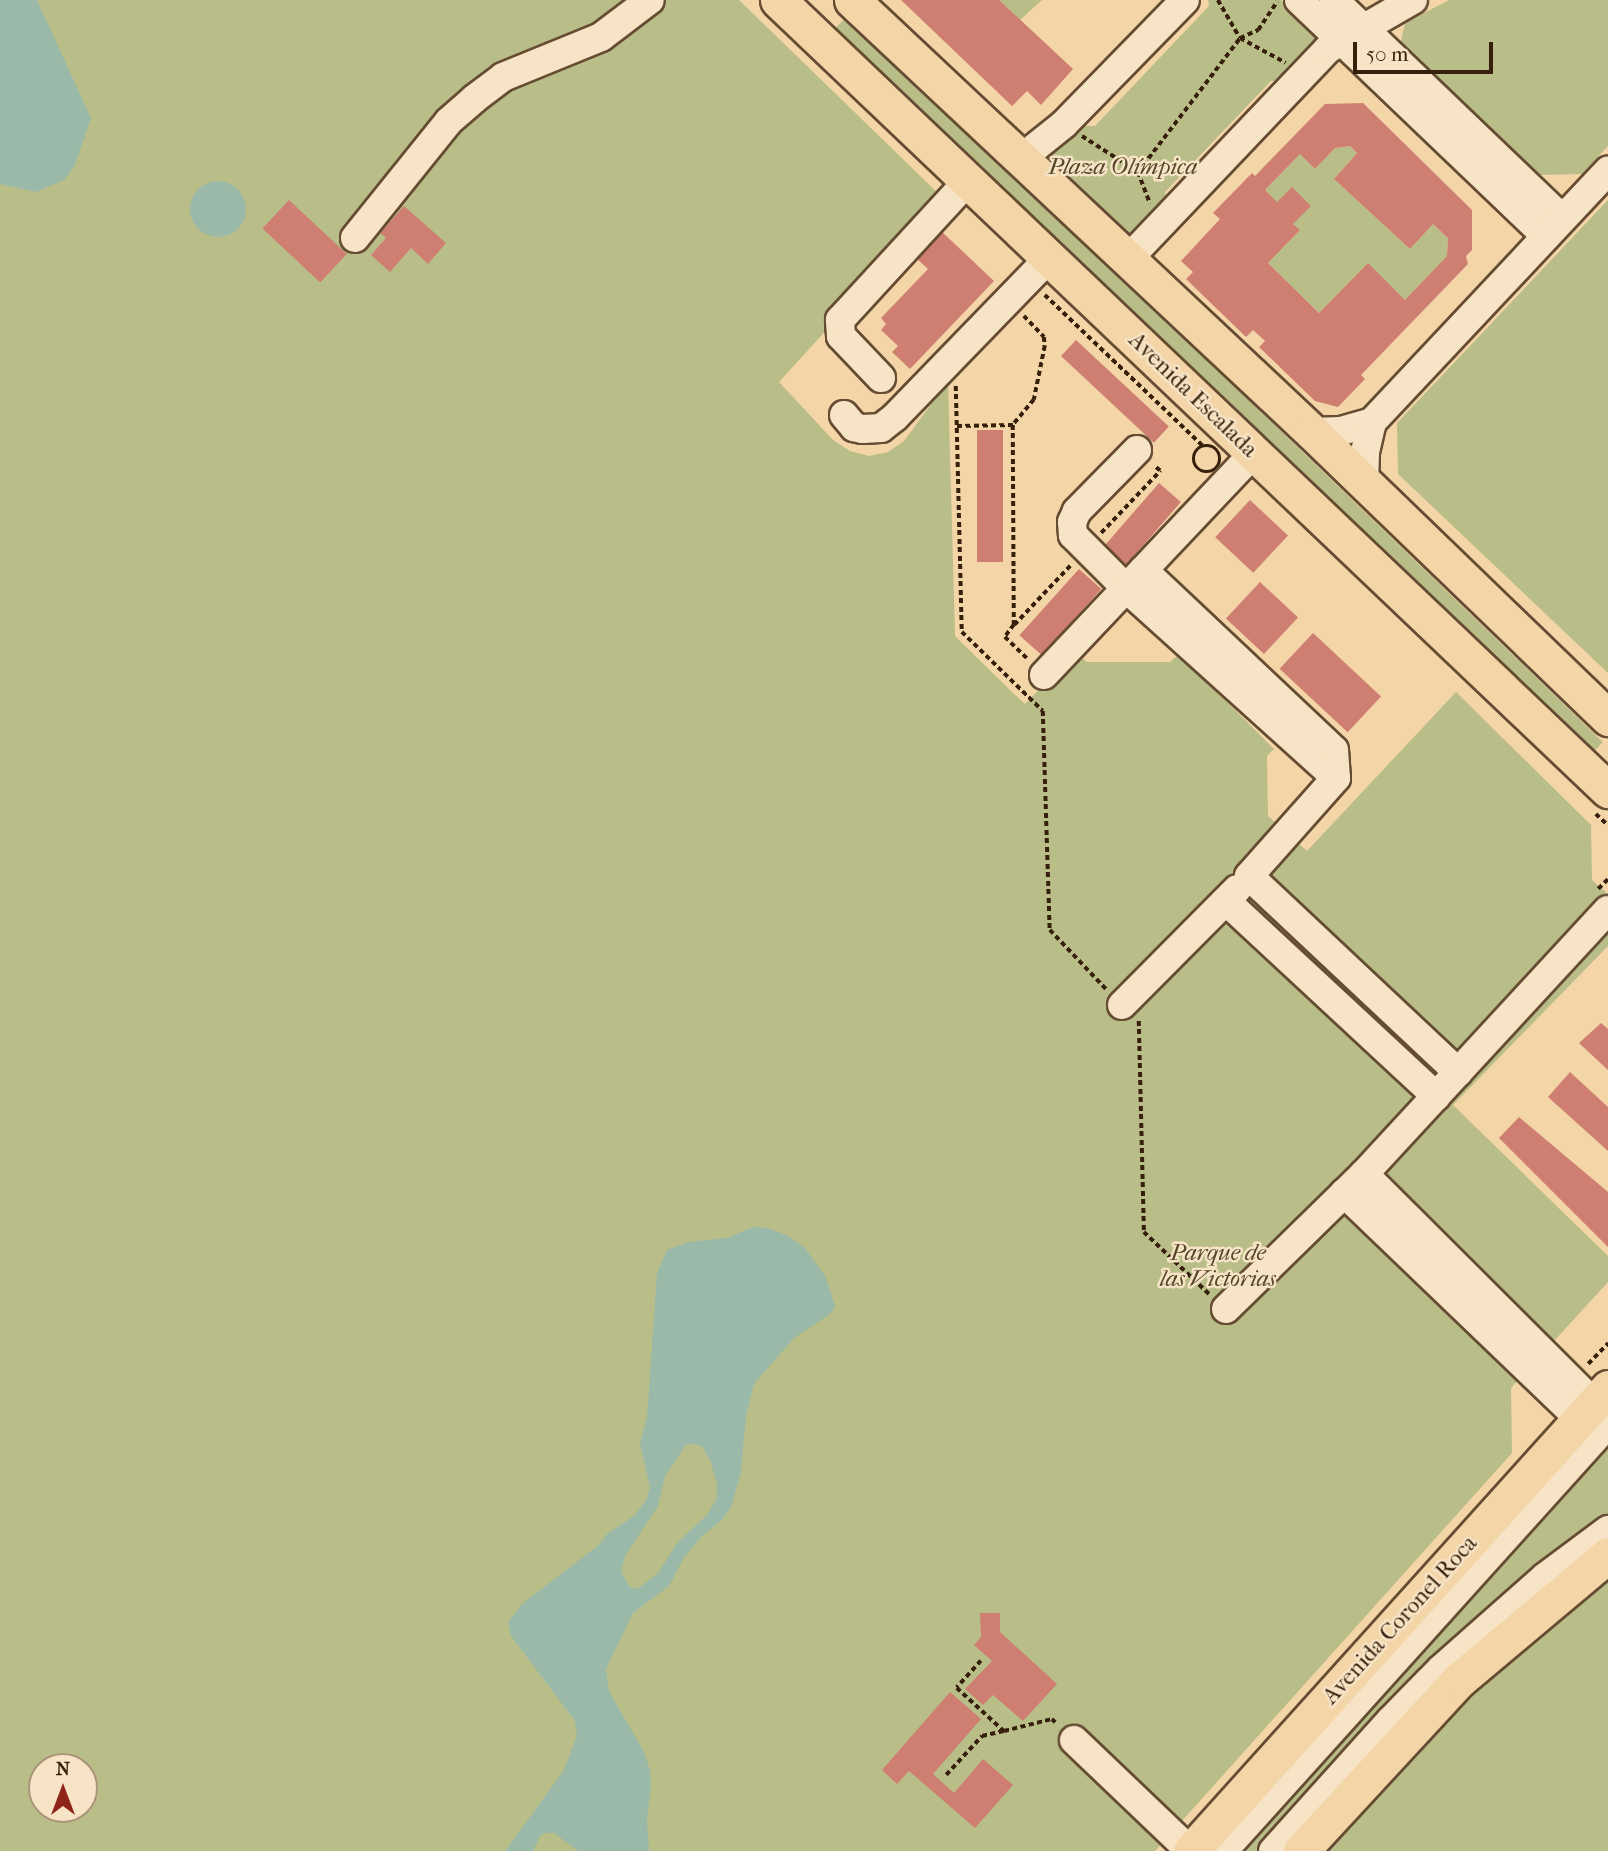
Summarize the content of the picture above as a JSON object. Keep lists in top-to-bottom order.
{
  "streets": {
    "main road": ["Avenida Escalada", "Avenida Coronel Roca"]
  },
  "parks": ["Plaza Olímpica", "Parque de las Victorias"],
  "scale_bar": "50 m",
  "north": "top"
}
